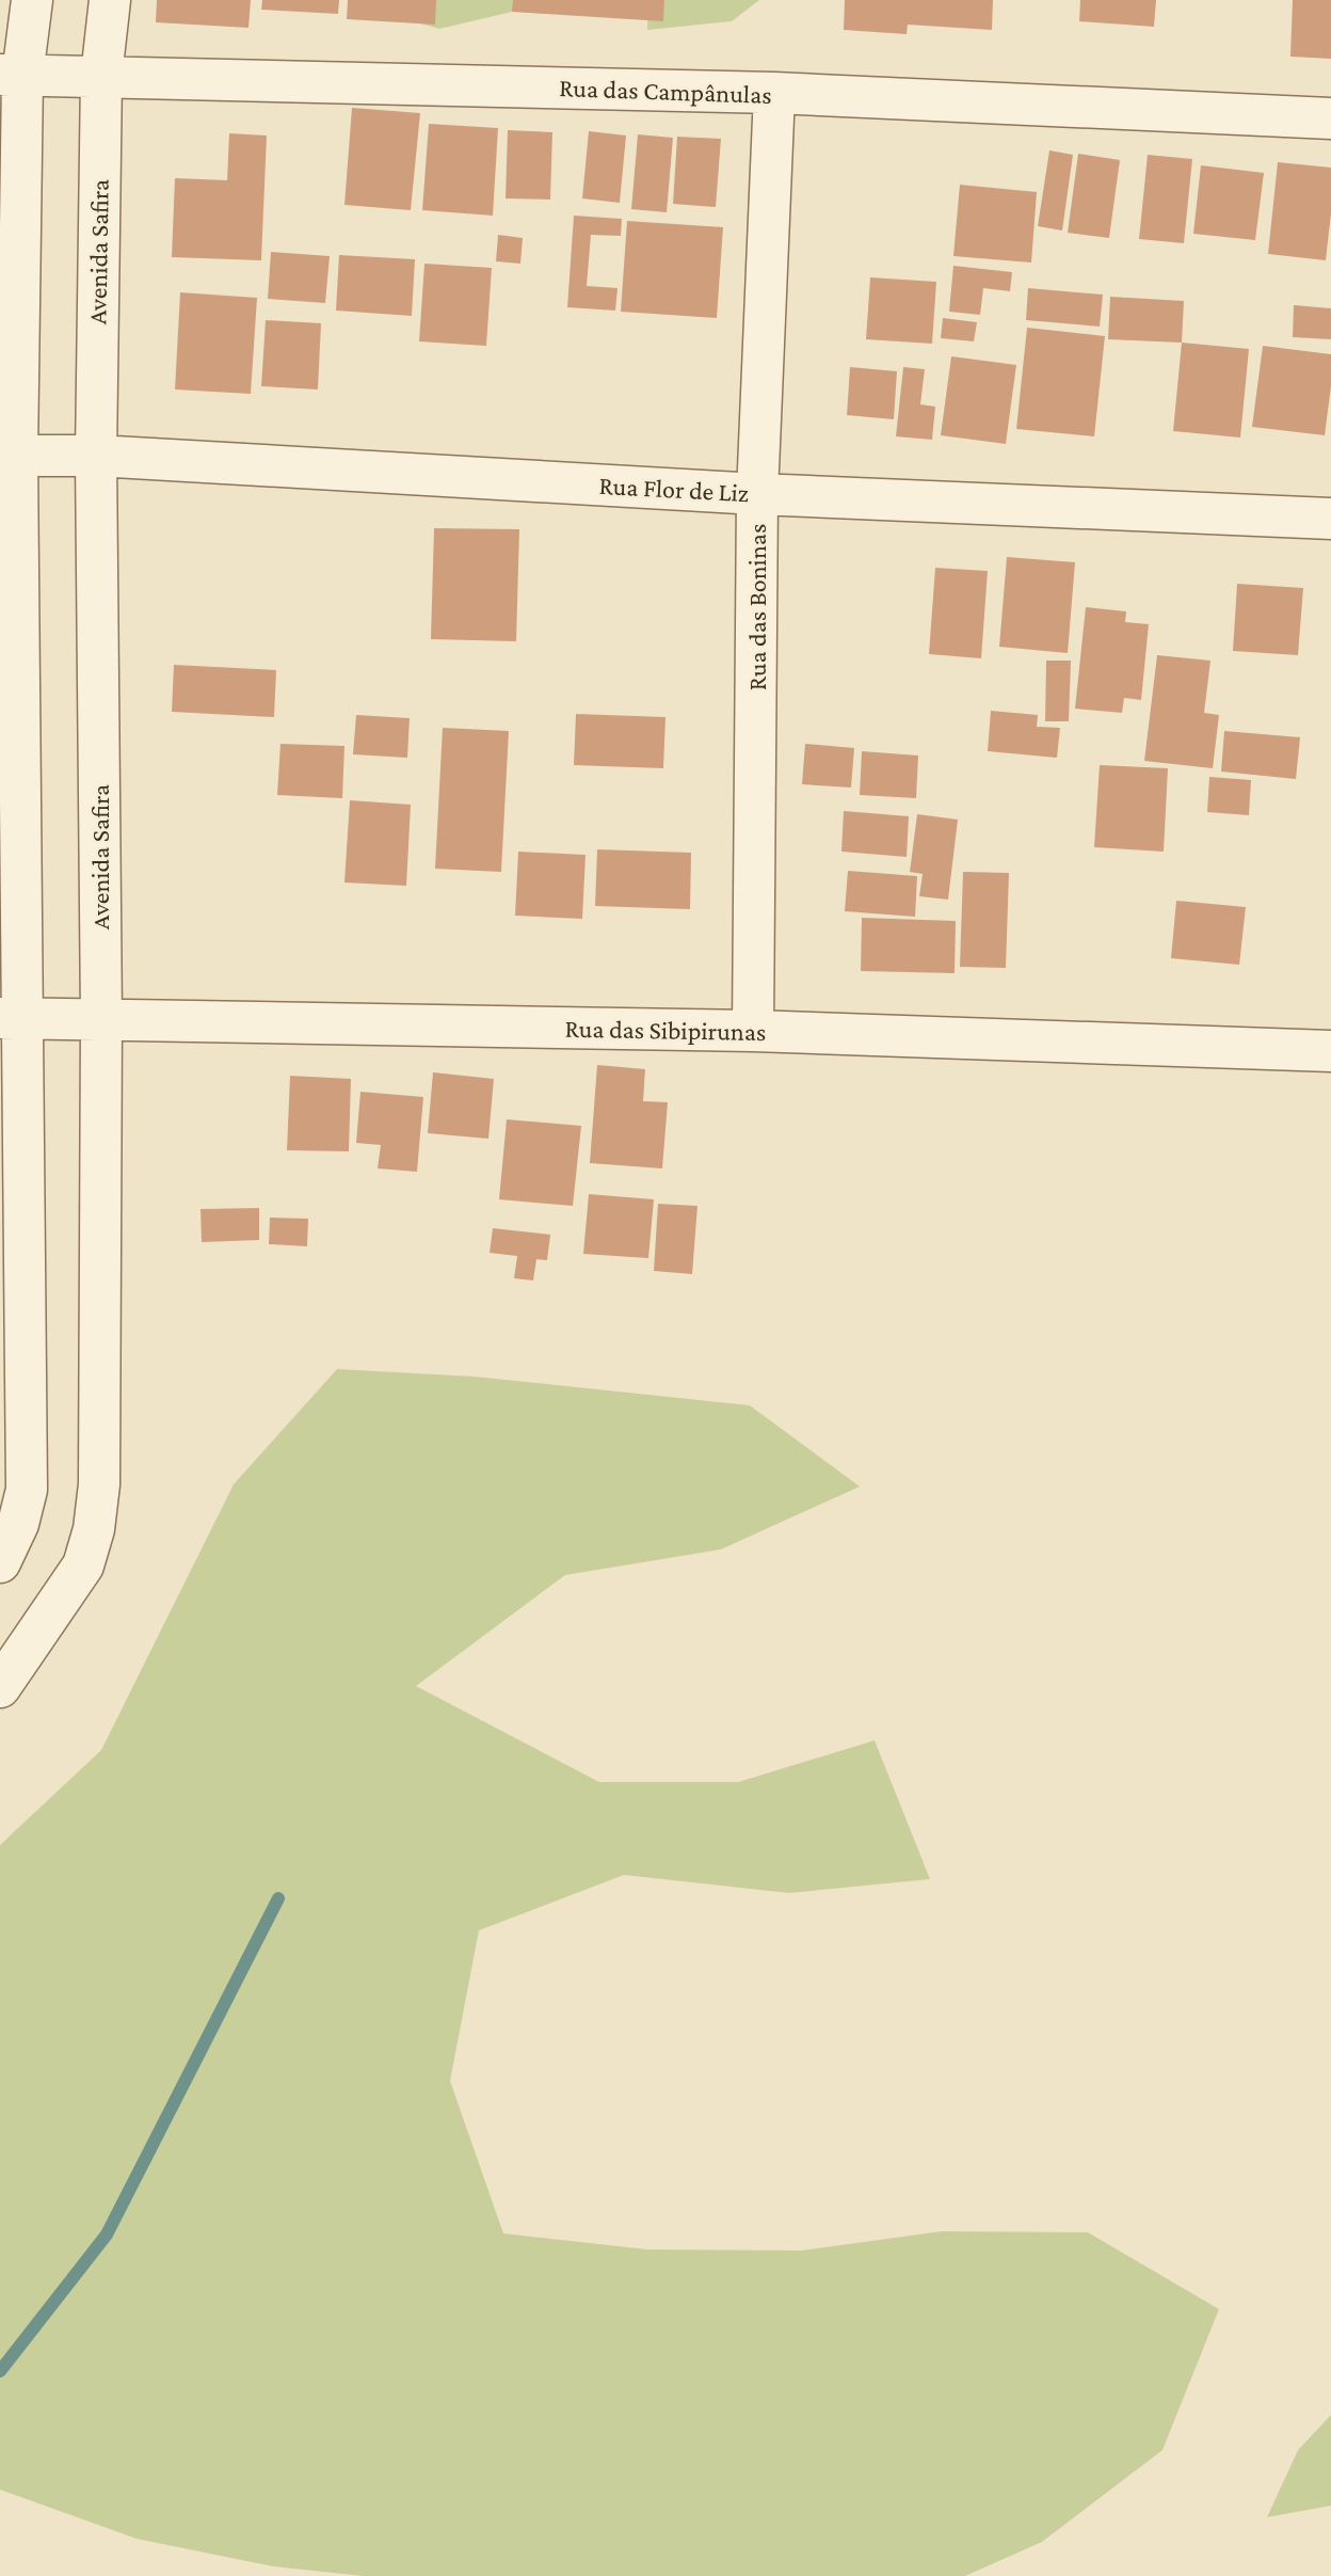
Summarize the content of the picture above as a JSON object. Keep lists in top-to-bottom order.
{
  "streets": {
    "street": [
      "Rua das Campânulas",
      "Avenida Safira",
      "Rua Flor de Liz",
      "Rua das Boninas",
      "Rua das Sibipirunas"
    ]
  },
  "crossings": [
    ["Rua das Campânulas", "Avenida Safira"],
    ["Rua das Campânulas", "Rua das Boninas"],
    ["Avenida Safira", "Rua Flor de Liz"],
    ["Avenida Safira", "Rua das Sibipirunas"],
    ["Rua Flor de Liz", "Rua das Boninas"],
    ["Rua das Boninas", "Rua das Sibipirunas"]
  ]
}
